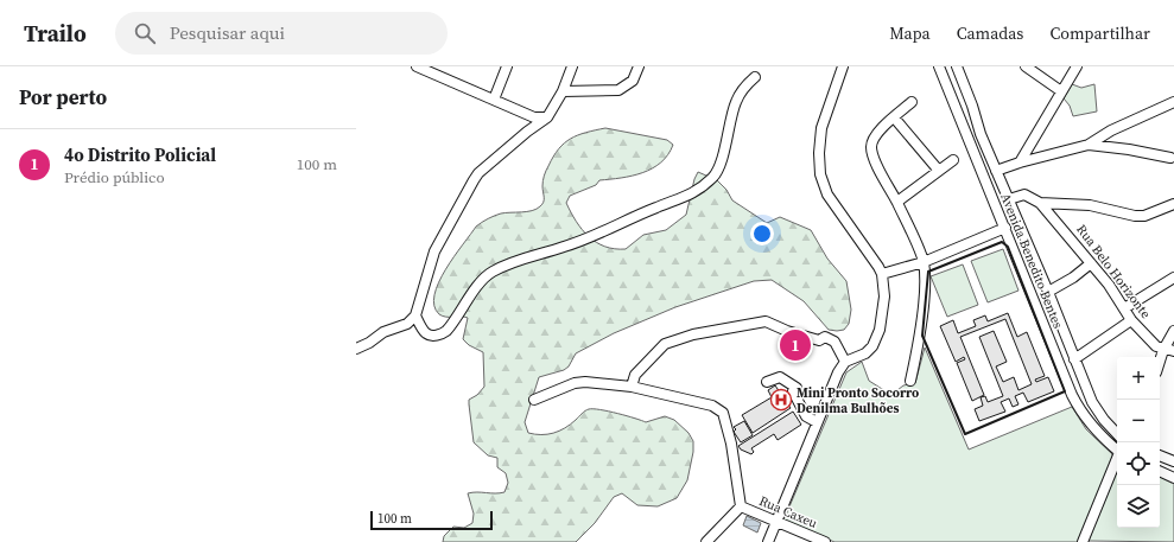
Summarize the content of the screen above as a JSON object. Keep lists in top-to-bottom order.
{
  "streets": {
    "street": ["Avenida Benedito Bentes", "Rua Belo Horizonte", "Rua Caxeu"]
  },
  "places": {
    "hospital": ["Mini Pronto Socorro Denilma Bulhões"]
  },
  "scale_bar": "100 m",
  "page": {
    "header": "Trailo",
    "search": "Pesquisar aqui",
    "nav": ["Mapa", "Camadas", "Compartilhar"],
    "heading": "Por perto",
    "list": [
      {
        "mark": "1",
        "name": "4o Distrito Policial",
        "note": "Prédio público",
        "value": "100 m"
      }
    ],
    "pins": "1",
    "map_buttons": ["+", "−"],
    "scale": "100 m"
  }
}
